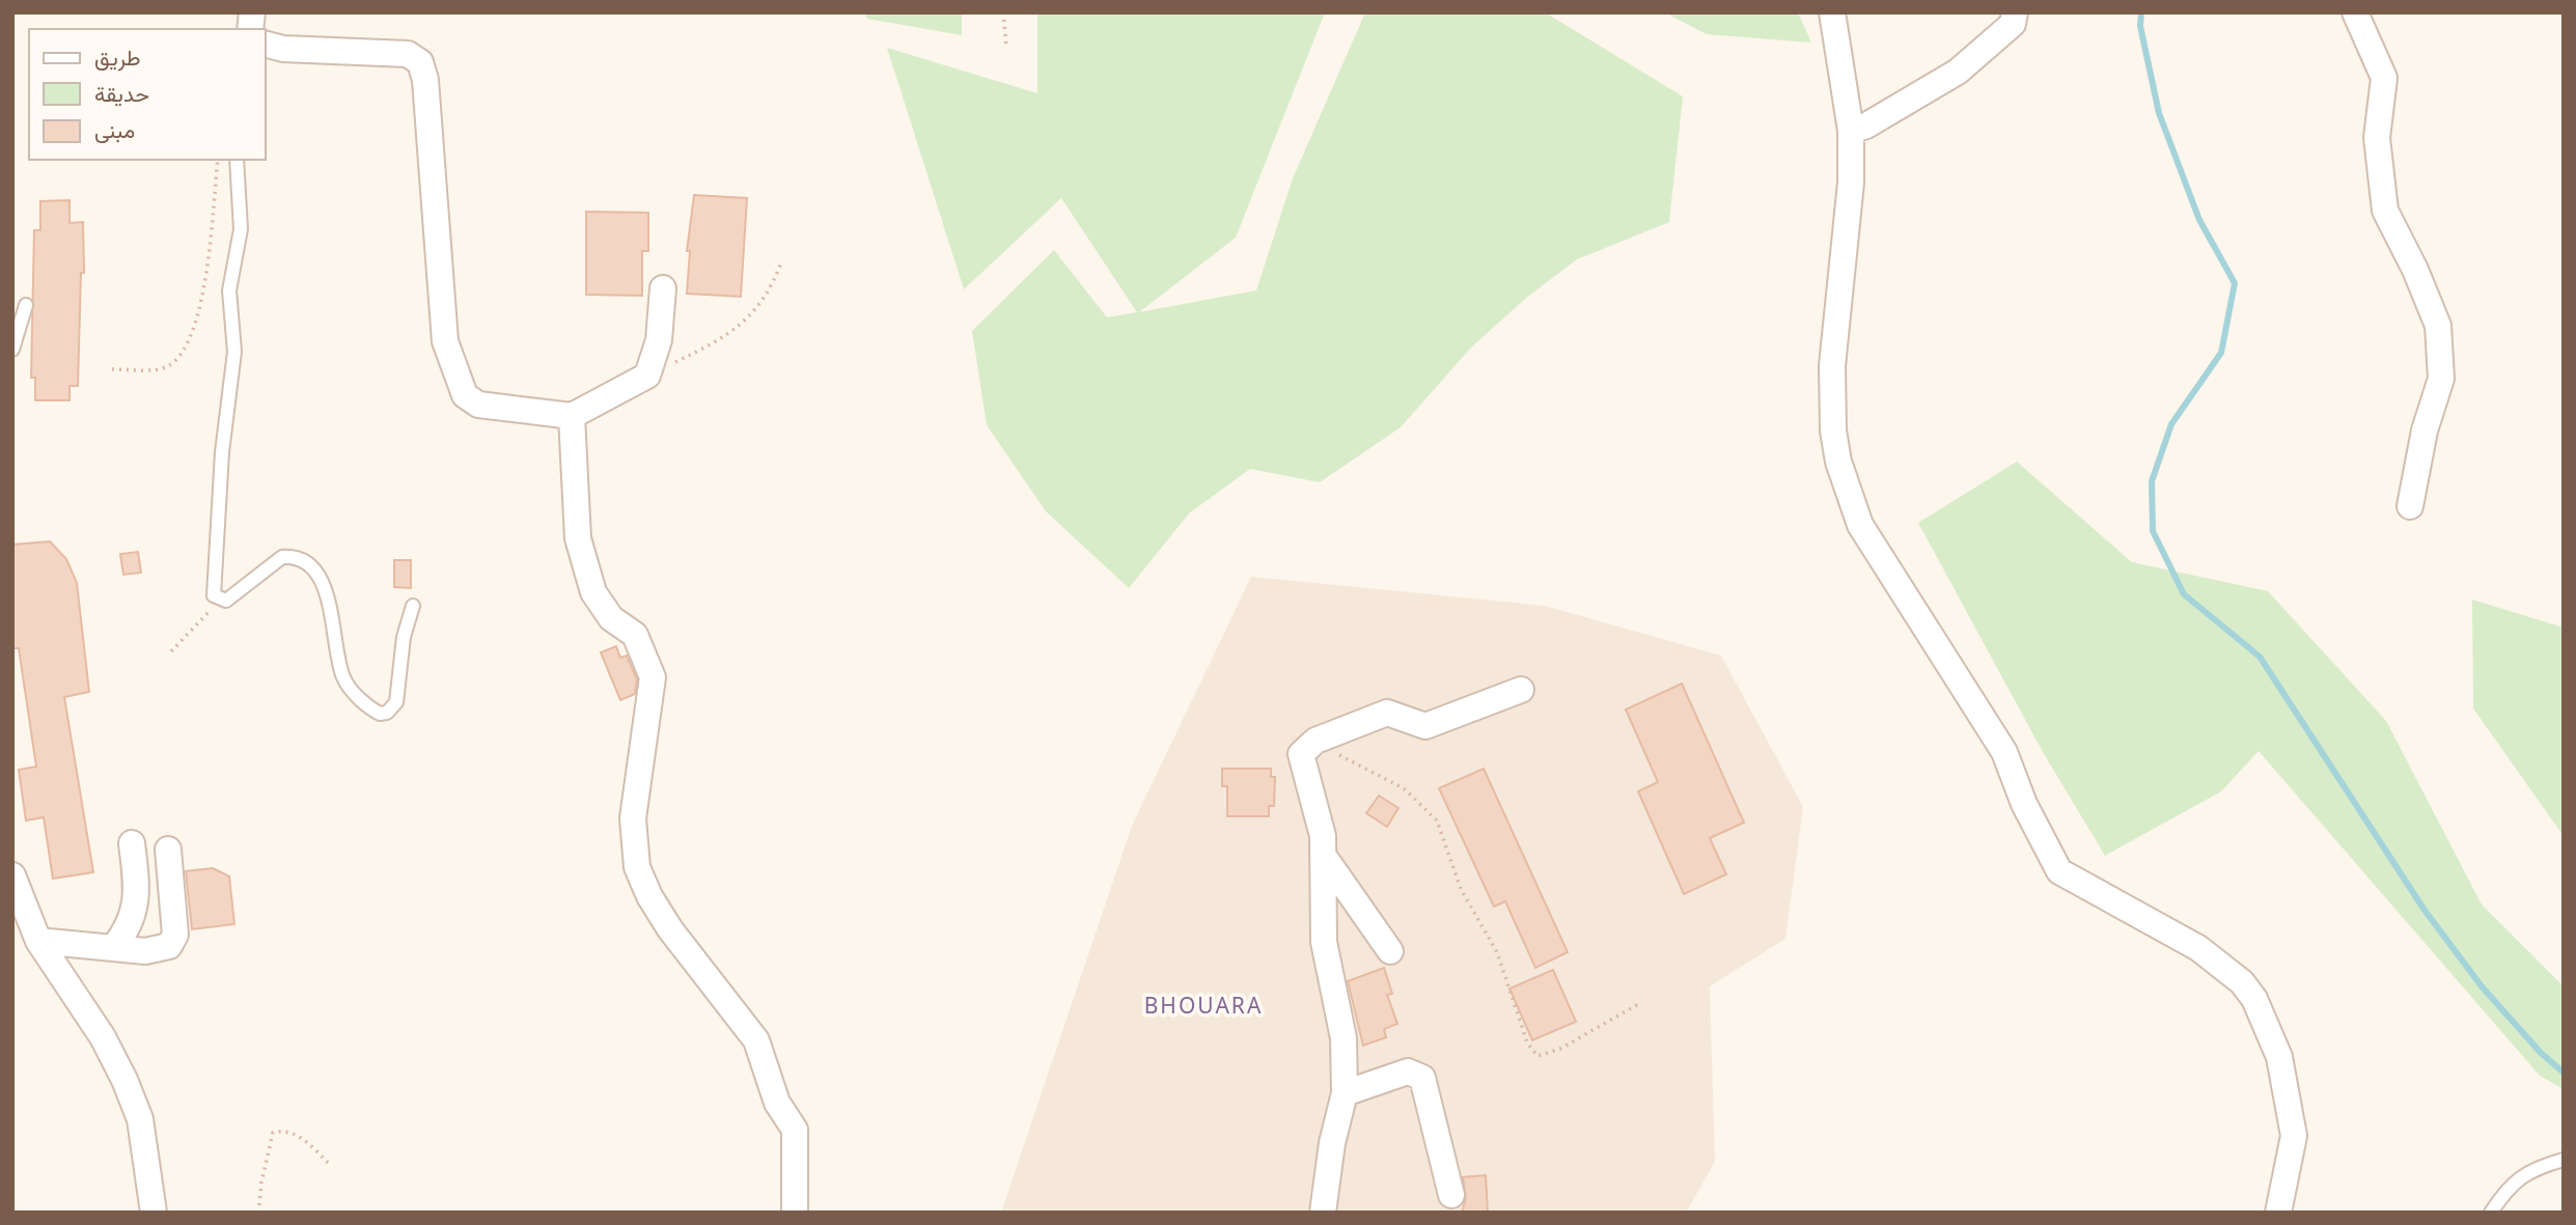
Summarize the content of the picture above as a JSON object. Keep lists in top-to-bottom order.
{
  "districts": ["BHOUARA"],
  "legend": ["طريق", "حديقة", "مبنى"]
}
